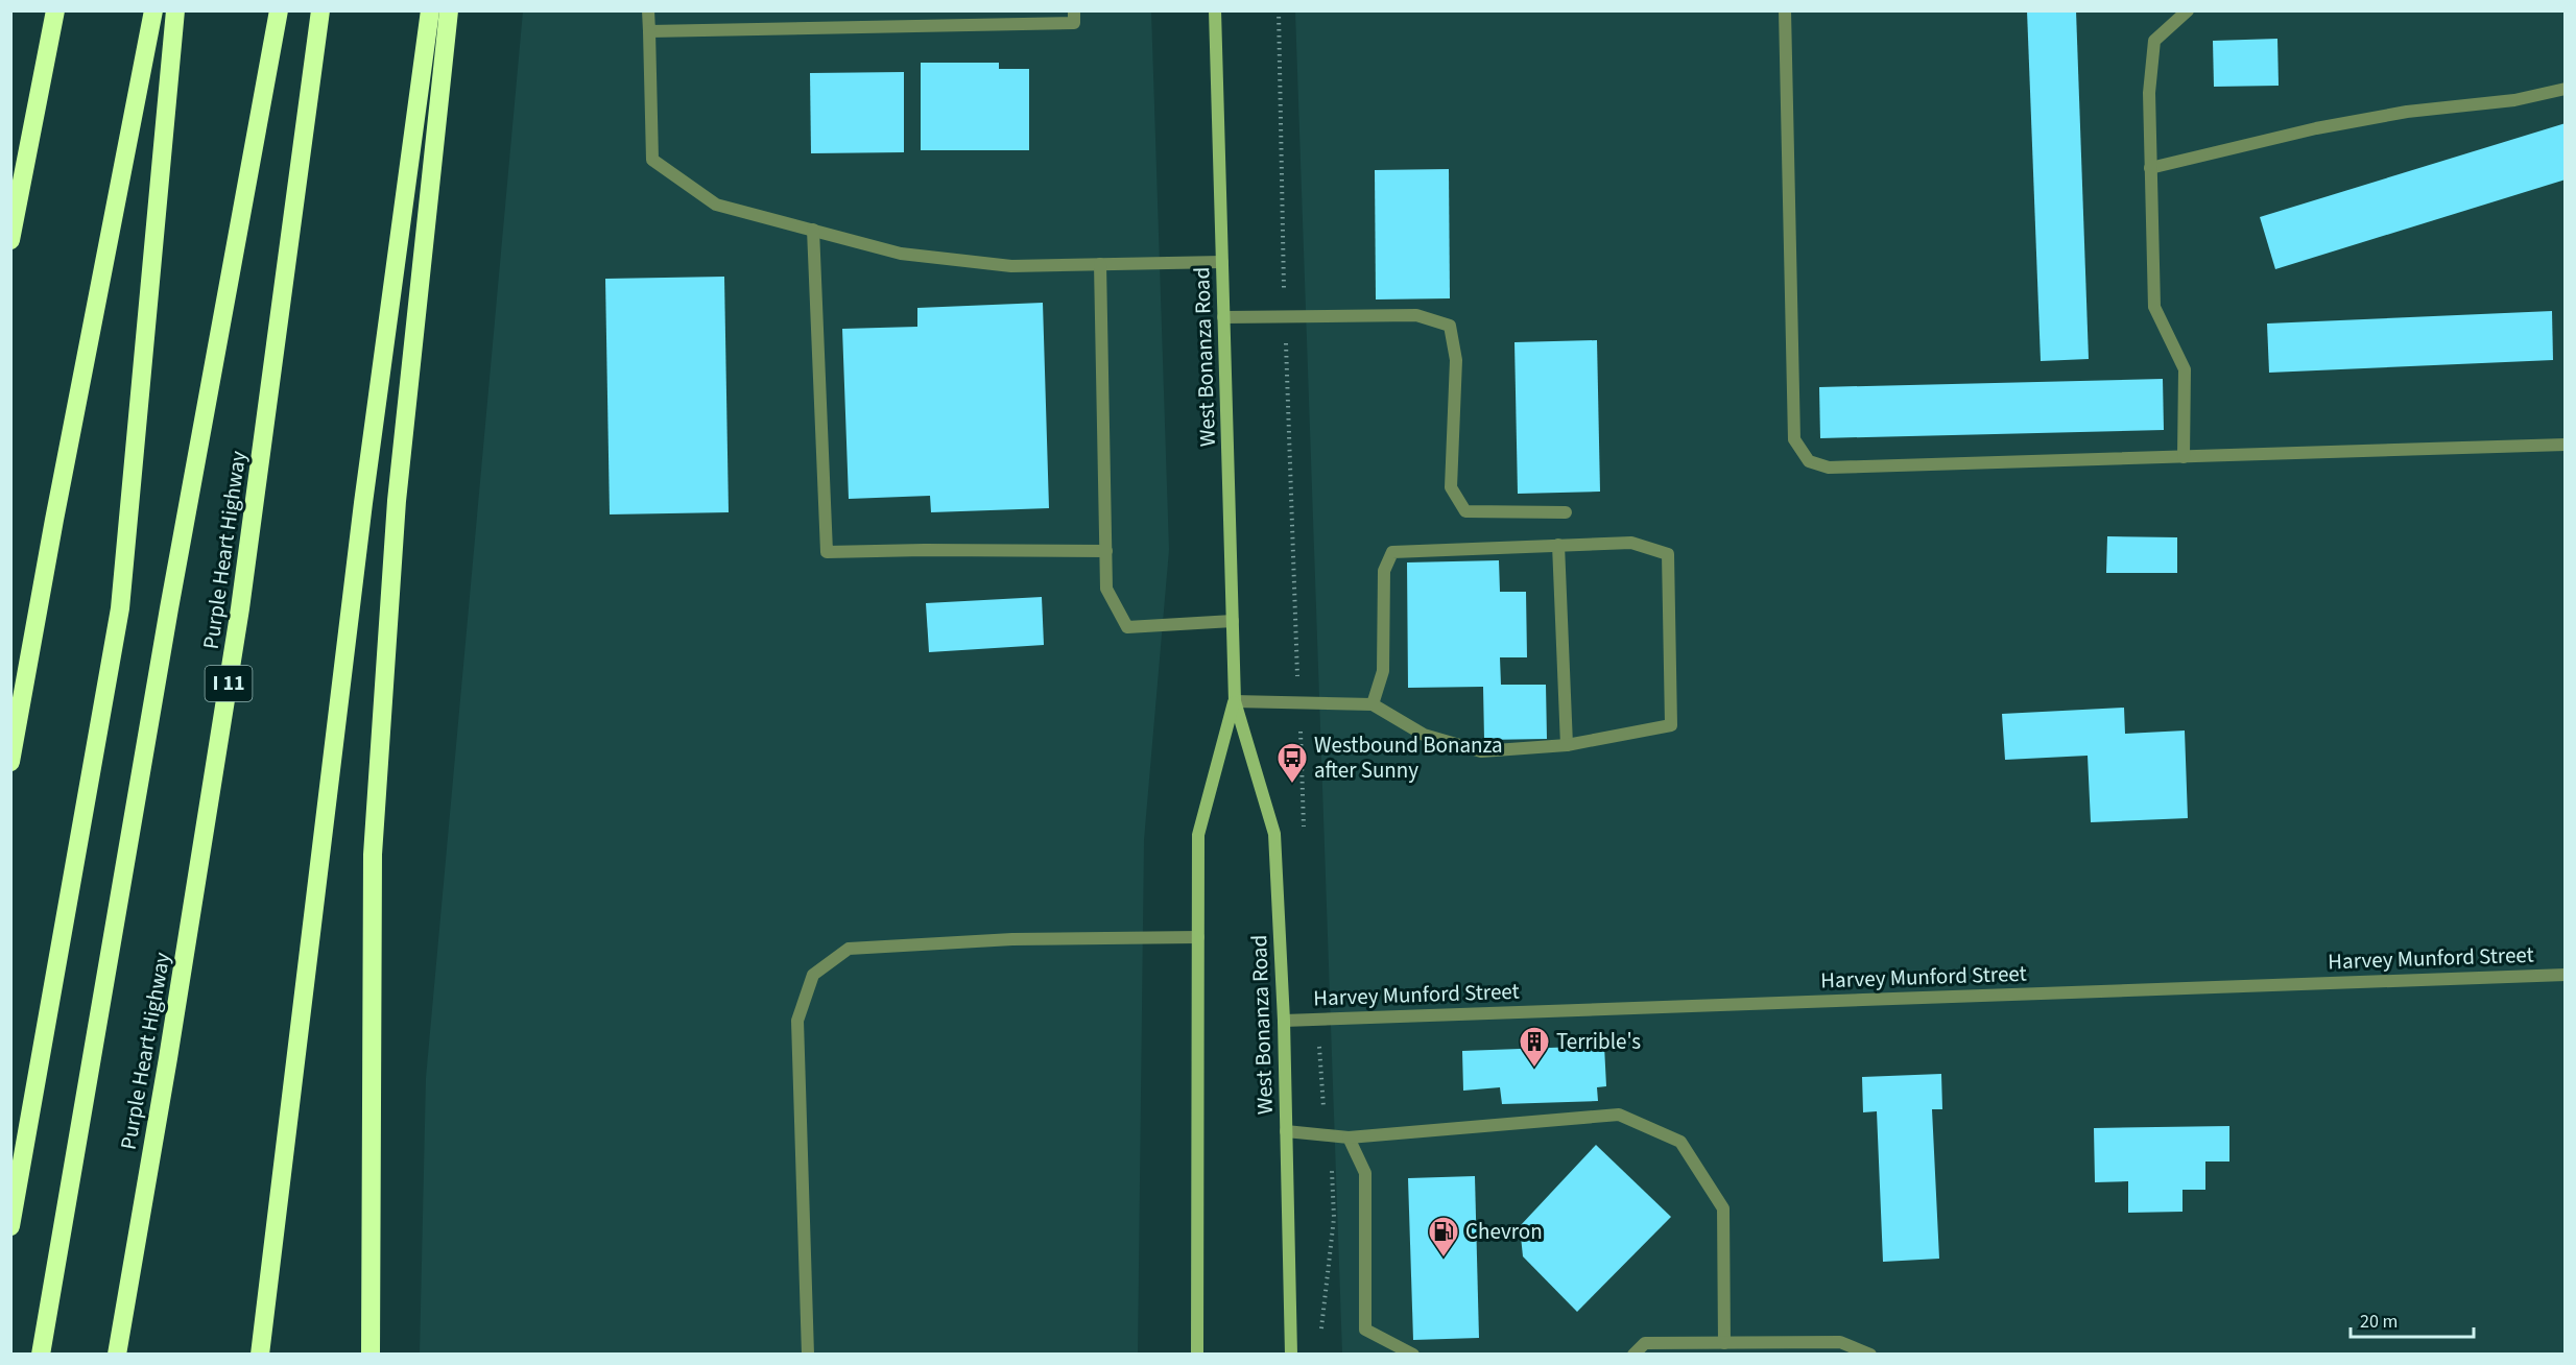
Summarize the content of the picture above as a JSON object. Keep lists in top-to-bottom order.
{
  "streets": {
    "highway": ["Purple Heart Highway", "I 11"],
    "main road": ["West Bonanza Road"],
    "street": ["Harvey Munford Street"]
  },
  "crossings": [
    ["West Bonanza Road", "Harvey Munford Street"]
  ],
  "places": {
    "bus stop": ["Westbound Bonanza after Sunny"],
    "building": ["Terrible's"],
    "fuel station": ["Chevron"]
  },
  "scale_bar": "20 m"
}
